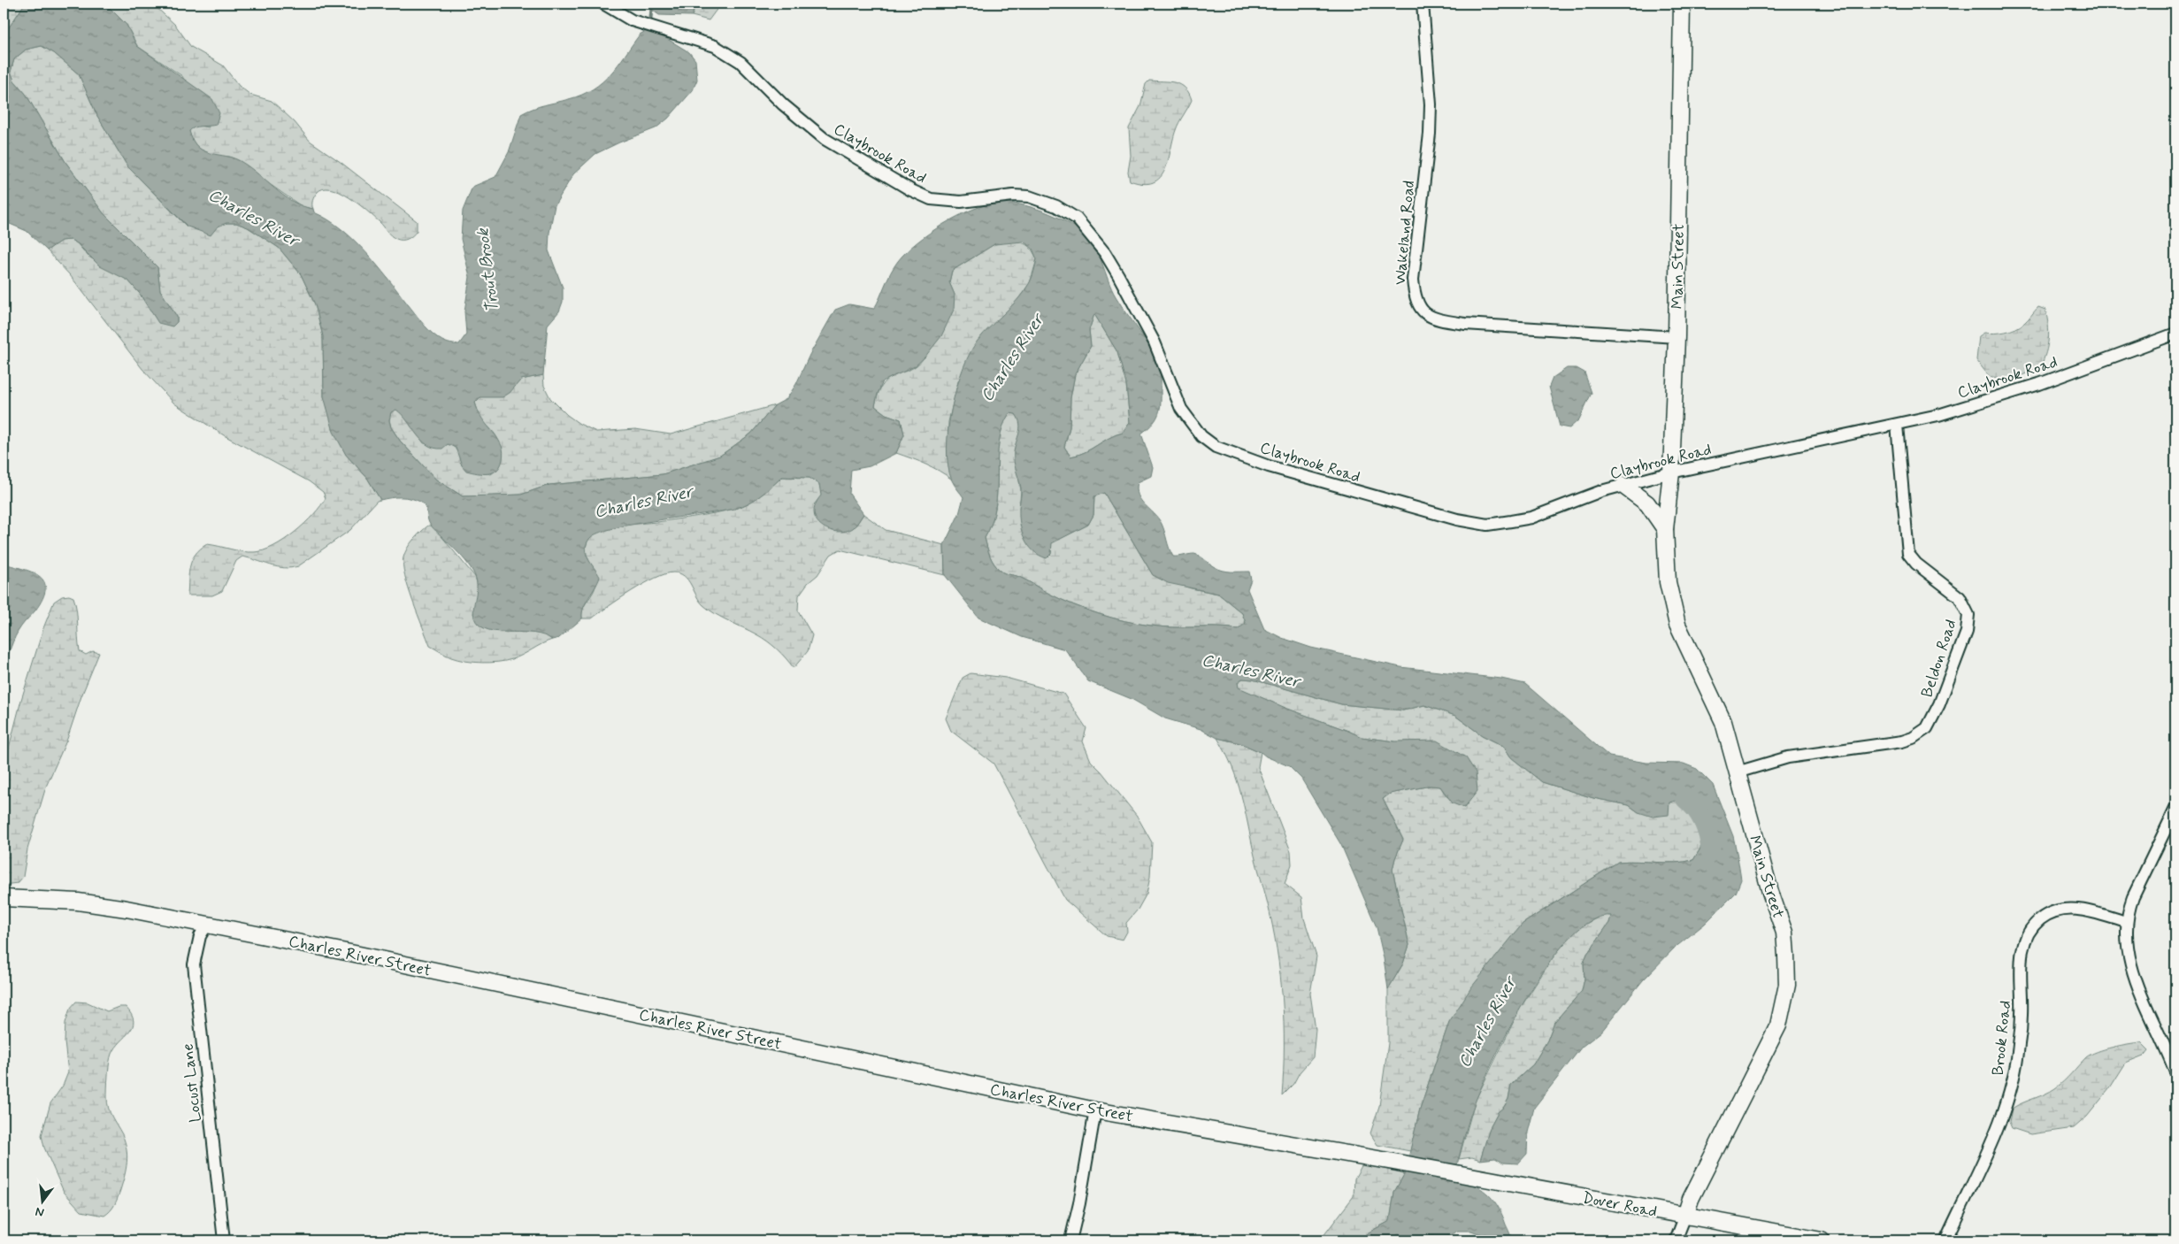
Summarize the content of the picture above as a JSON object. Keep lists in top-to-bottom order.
{
  "streets": {
    "street": [
      "Claybrook Road",
      "Wakeland Road",
      "Main Street",
      "Beldon Road",
      "Charles River Street",
      "Brook Road",
      "Locust Lane",
      "Dover Road"
    ]
  },
  "crossings": [
    ["Claybrook Road", "Main Street"],
    ["Claybrook Road", "Beldon Road"],
    ["Wakeland Road", "Main Street"],
    ["Main Street", "Beldon Road"],
    ["Main Street", "Dover Road"],
    ["Charles River Street", "Locust Lane"],
    ["Charles River Street", "Dover Road"]
  ],
  "water": ["Charles River", "Trout Brook"],
  "north": "bottom"
}
